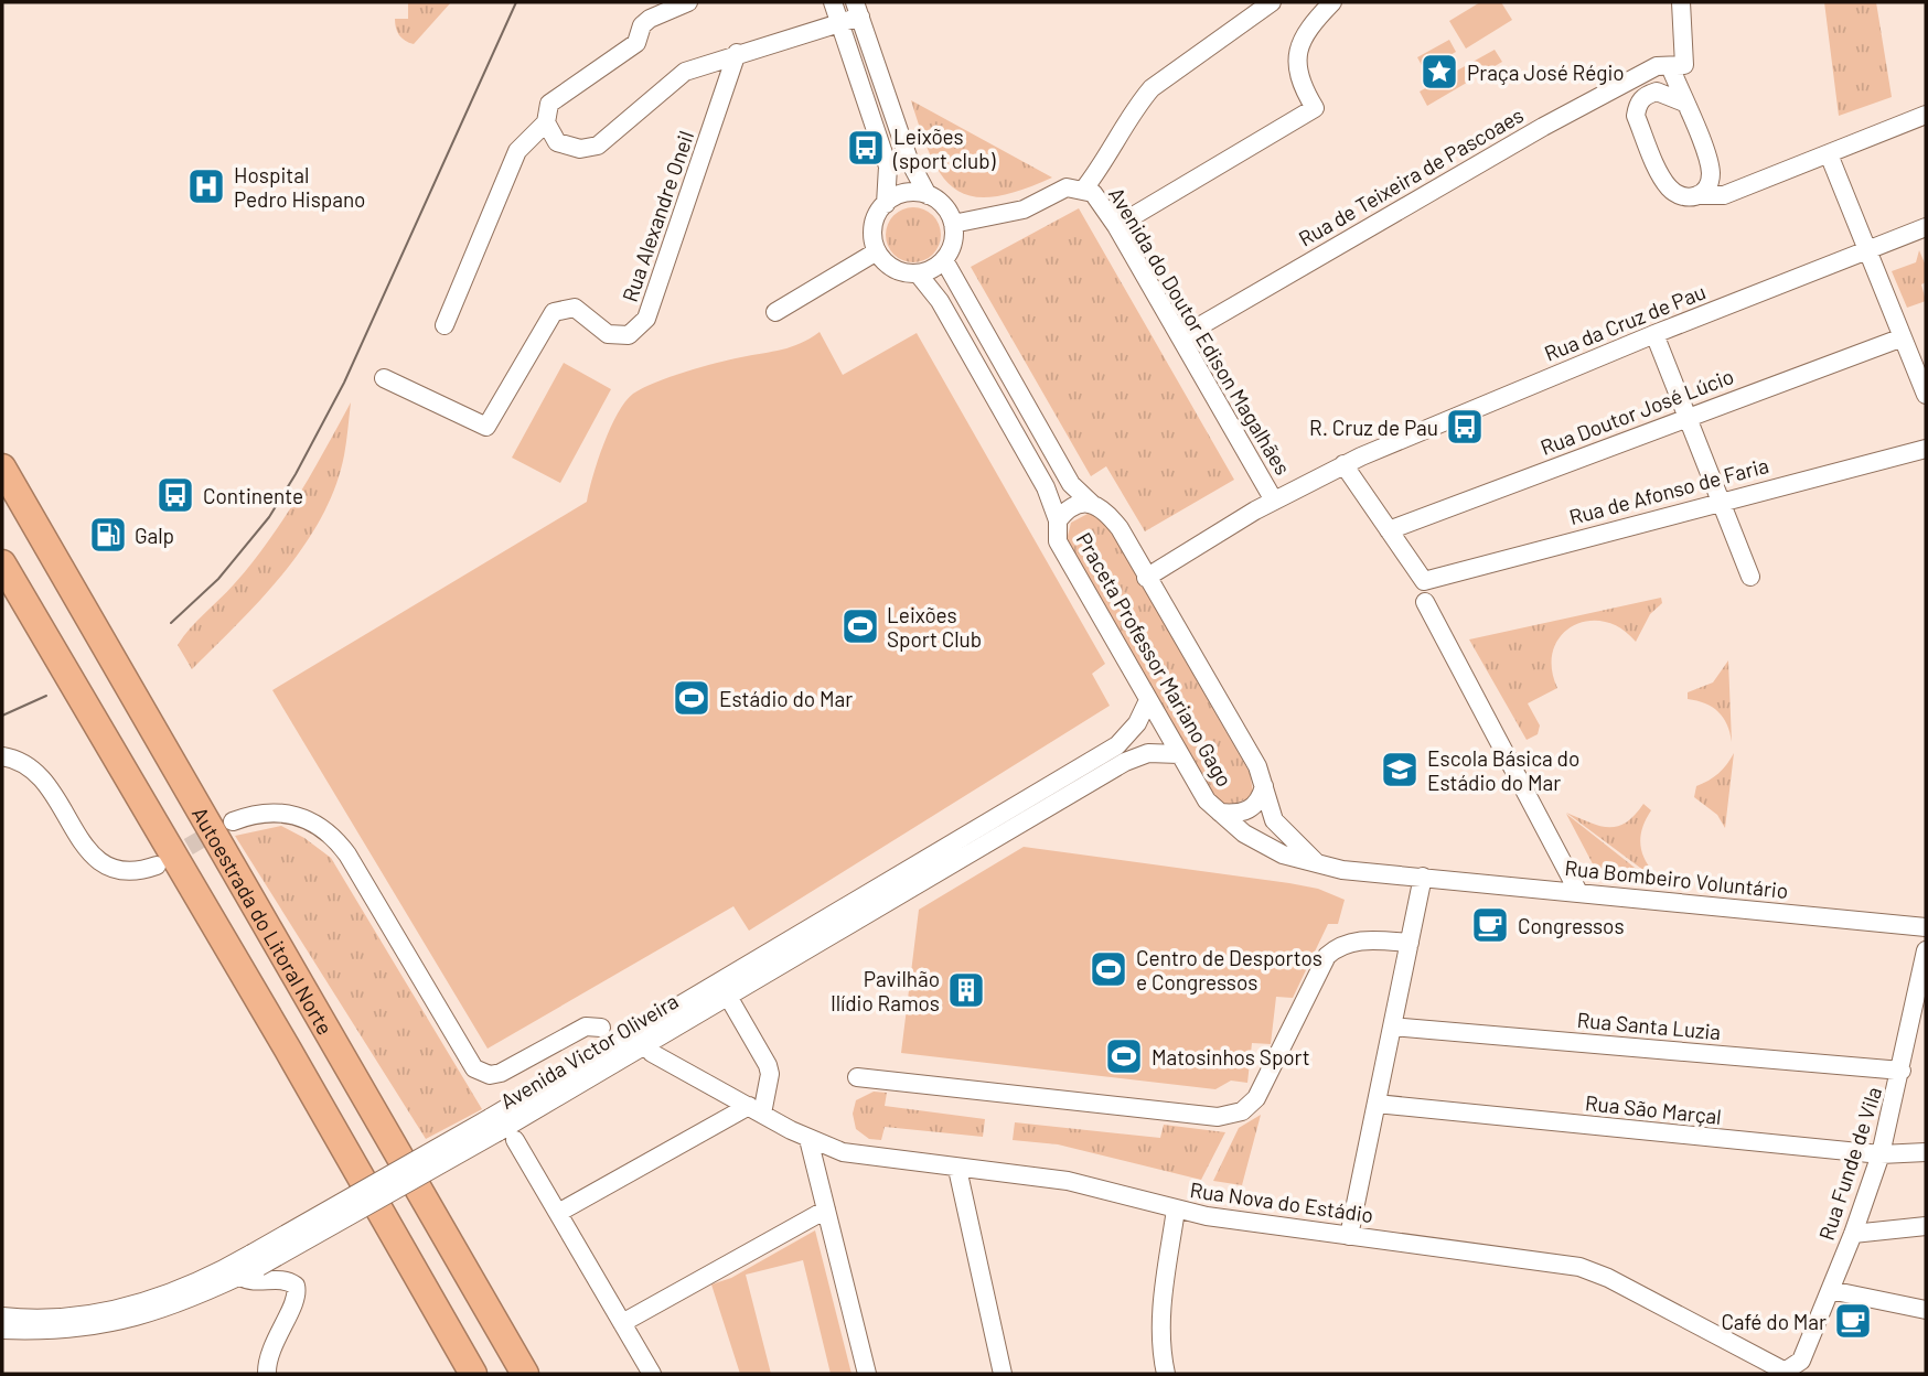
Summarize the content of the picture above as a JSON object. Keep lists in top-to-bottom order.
{
  "streets": {
    "highway": ["Autoestrada do Litoral Norte"],
    "street": [
      "Rua de Teixeira de Pascoaes",
      "Rua Alexandre Oneil",
      "Rua da Cruz de Pau",
      "Avenida do Doutor Edison Magalhães",
      "Rua Doutor José Lúcio",
      "Rua de Afonso de Faria",
      "Praceta Professor Mariano Gago",
      "Rua Bombeiro Voluntário",
      "Rua Santa Luzia",
      "Avenida Victor Oliveira",
      "Rua São Marçal",
      "Rua Funde de Vila",
      "Rua Nova do Estádio"
    ]
  },
  "crossings": [
    ["Rua de Teixeira de Pascoaes", "Avenida do Doutor Edison Magalhães"],
    ["Rua da Cruz de Pau", "Praceta Professor Mariano Gago"],
    ["Avenida do Doutor Edison Magalhães", "Praceta Professor Mariano Gago"],
    ["Rua Doutor José Lúcio", "Rua de Afonso de Faria"],
    ["Praceta Professor Mariano Gago", "Rua Bombeiro Voluntário"],
    ["Praceta Professor Mariano Gago", "Avenida Victor Oliveira"],
    ["Rua Santa Luzia", "Rua Funde de Vila"],
    ["Rua São Marçal", "Rua Funde de Vila"],
    ["Rua Funde de Vila", "Rua Nova do Estádio"]
  ],
  "places": {
    "place": ["Praça José Régio"],
    "bus stop": ["Leixões (sport club)", "R. Cruz de Pau", "Continente"],
    "hospital": ["Hospital Pedro Hispano"],
    "fuel station": ["Galp"],
    "sports": [
      "Leixões Sport Club",
      "Estádio do Mar",
      "Centro de Desportos e Congressos",
      "Matosinhos Sport"
    ],
    "school or university": ["Escola Básica do Estádio do Mar"],
    "cafe": ["Congressos", "Café do Mar"],
    "building": ["Pavilhão Ilídio Ramos"]
  }
}
